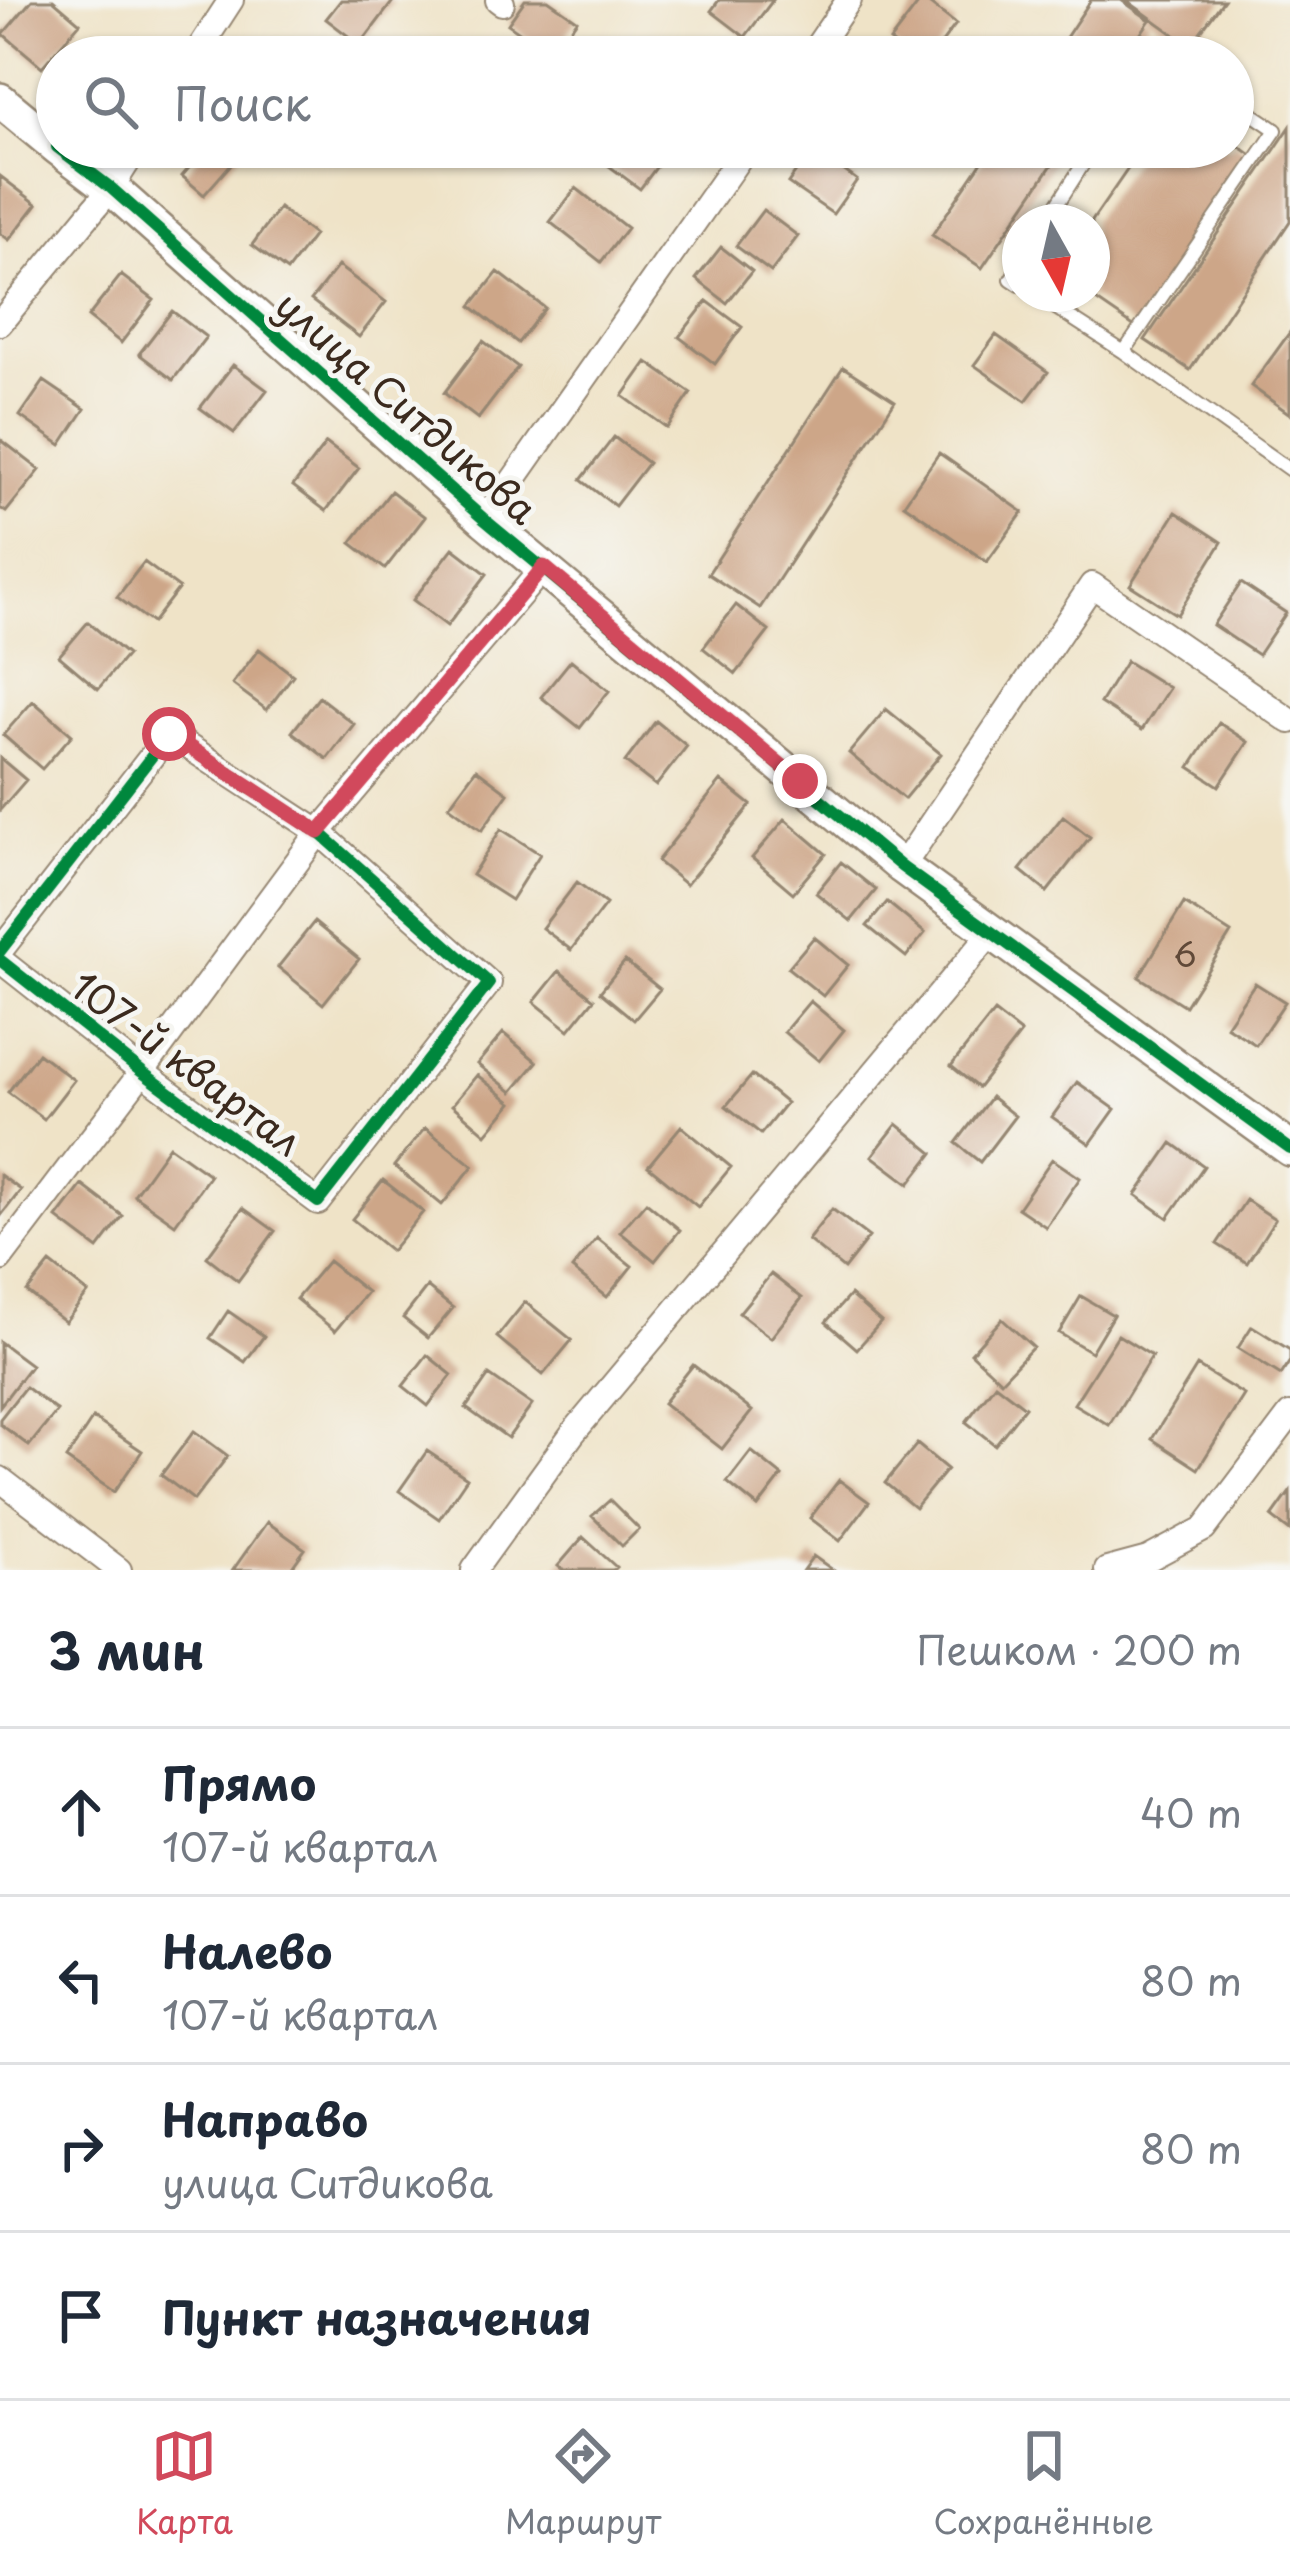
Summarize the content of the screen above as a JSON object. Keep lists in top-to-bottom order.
{
  "streets": {
    "street": ["улица Ситдикова", "107-й квартал"]
  },
  "crossings": [
    ["улица Ситдикова", "107-й квартал"]
  ],
  "house_numbers": ["6"],
  "north": "bottom",
  "page": {
    "search": "Поиск",
    "heading": ["3 мин", "Пешком · 200 m"],
    "list": [
      ["Прямо", "107-й квартал", "40 m"],
      ["Налево", "107-й квартал", "80 m"],
      ["Направо", "улица Ситдикова", "80 m"],
      "Пункт назначения"
    ],
    "nav": ["Карта", "Маршрут", "Сохранённые"]
  }
}
